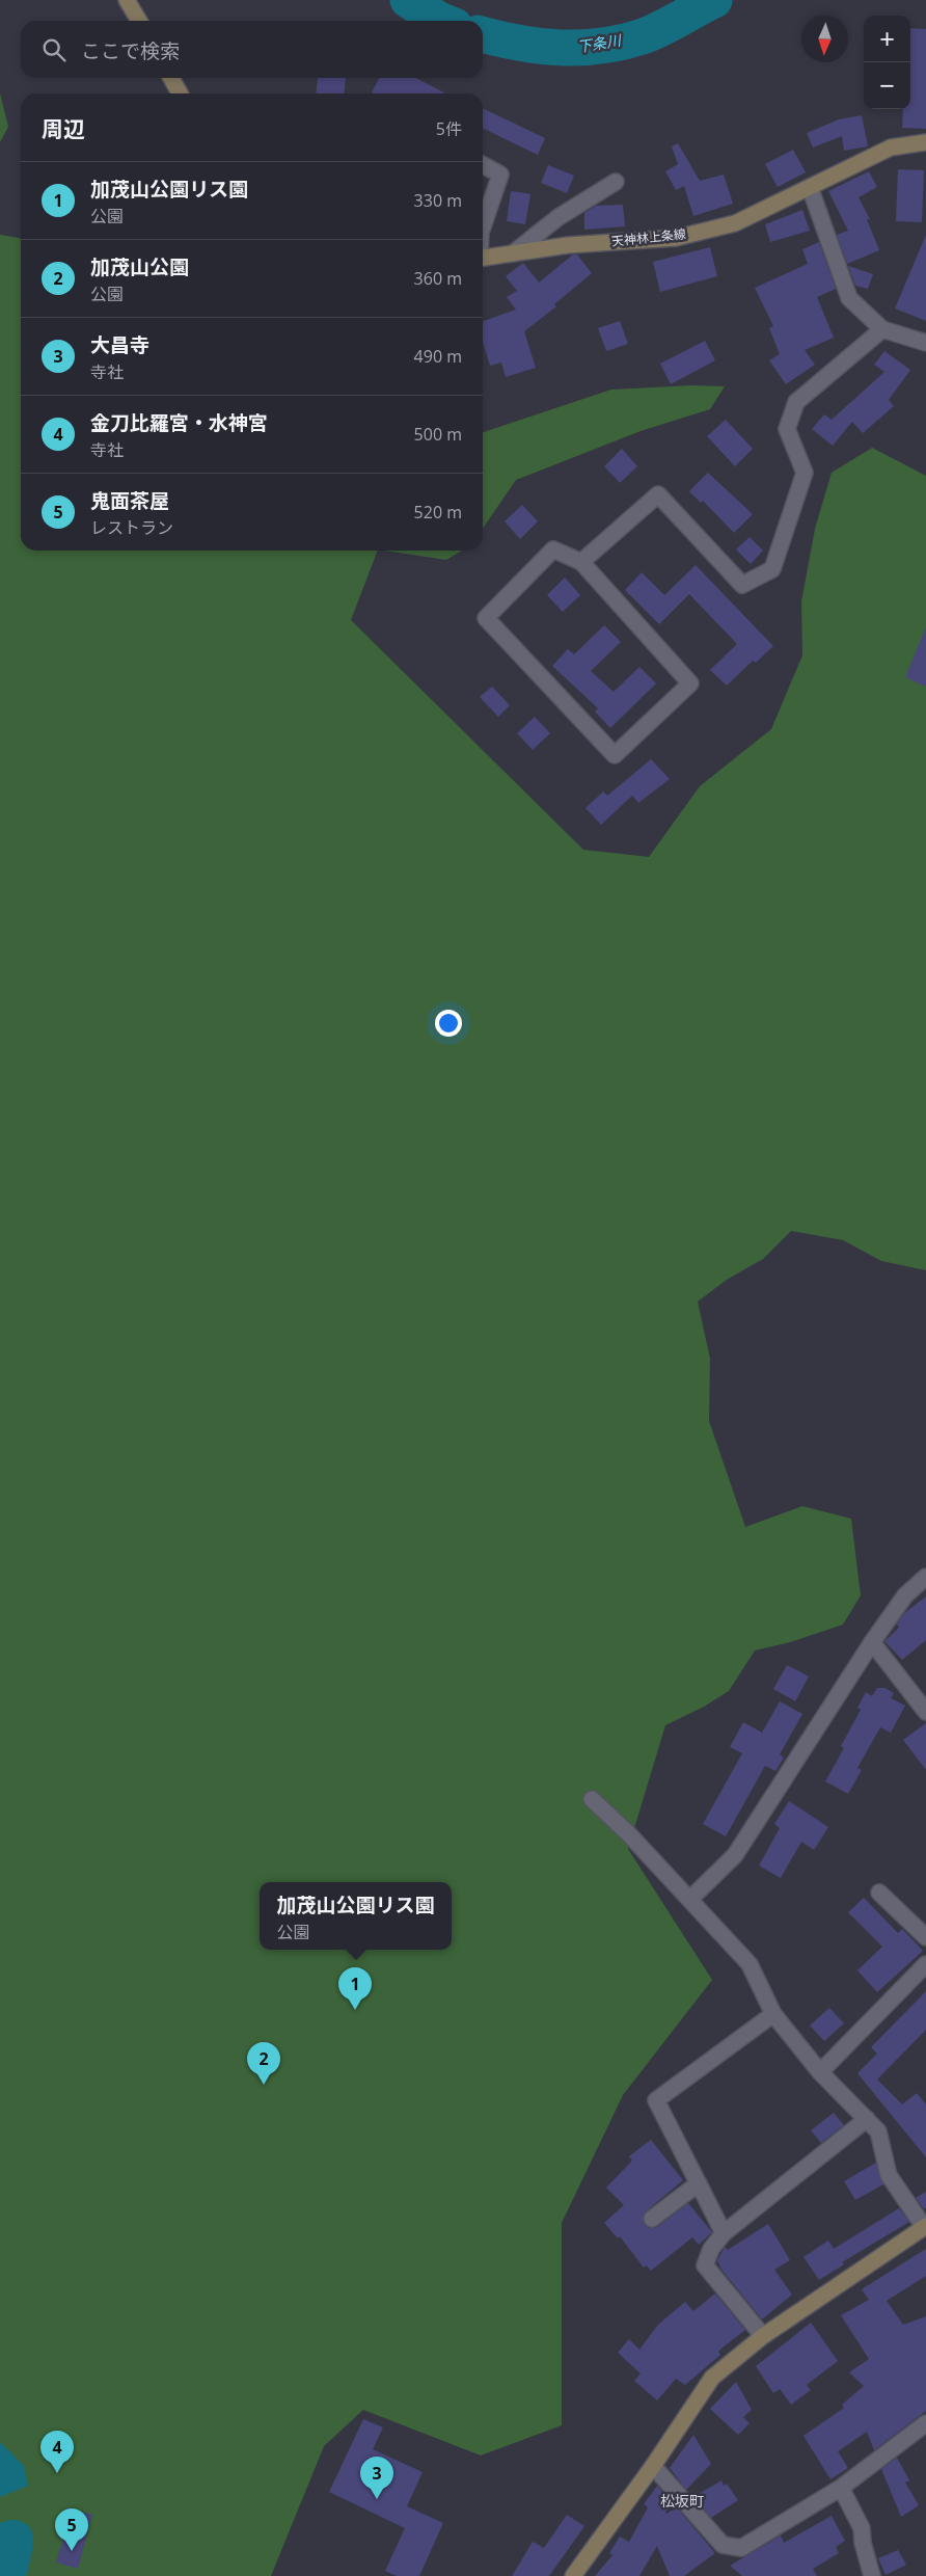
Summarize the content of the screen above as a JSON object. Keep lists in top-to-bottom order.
{
  "streets": {
    "main road": ["天神林上条線"]
  },
  "districts": ["松坂町"],
  "water": ["下条川"],
  "north": "bottom",
  "page": {
    "map_buttons": ["+", "−"],
    "search": "ここで検索",
    "heading": ["周辺", "5件"],
    "list": [
      {
        "mark": "1",
        "name": "加茂山公園リス園",
        "note": "公園",
        "value": "330 m"
      },
      {
        "mark": "2",
        "name": "加茂山公園",
        "note": "公園",
        "value": "360 m"
      },
      {
        "mark": "3",
        "name": "大昌寺",
        "note": "寺社",
        "value": "490 m"
      },
      {
        "mark": "4",
        "name": "金刀比羅宮・水神宮",
        "note": "寺社",
        "value": "500 m"
      },
      {
        "mark": "5",
        "name": "鬼面茶屋",
        "note": "レストラン",
        "value": "520 m"
      }
    ],
    "popup": ["加茂山公園リス園", "公園"],
    "pins": [
      "1",
      "2",
      "4",
      "3",
      "5"
    ]
  }
}
